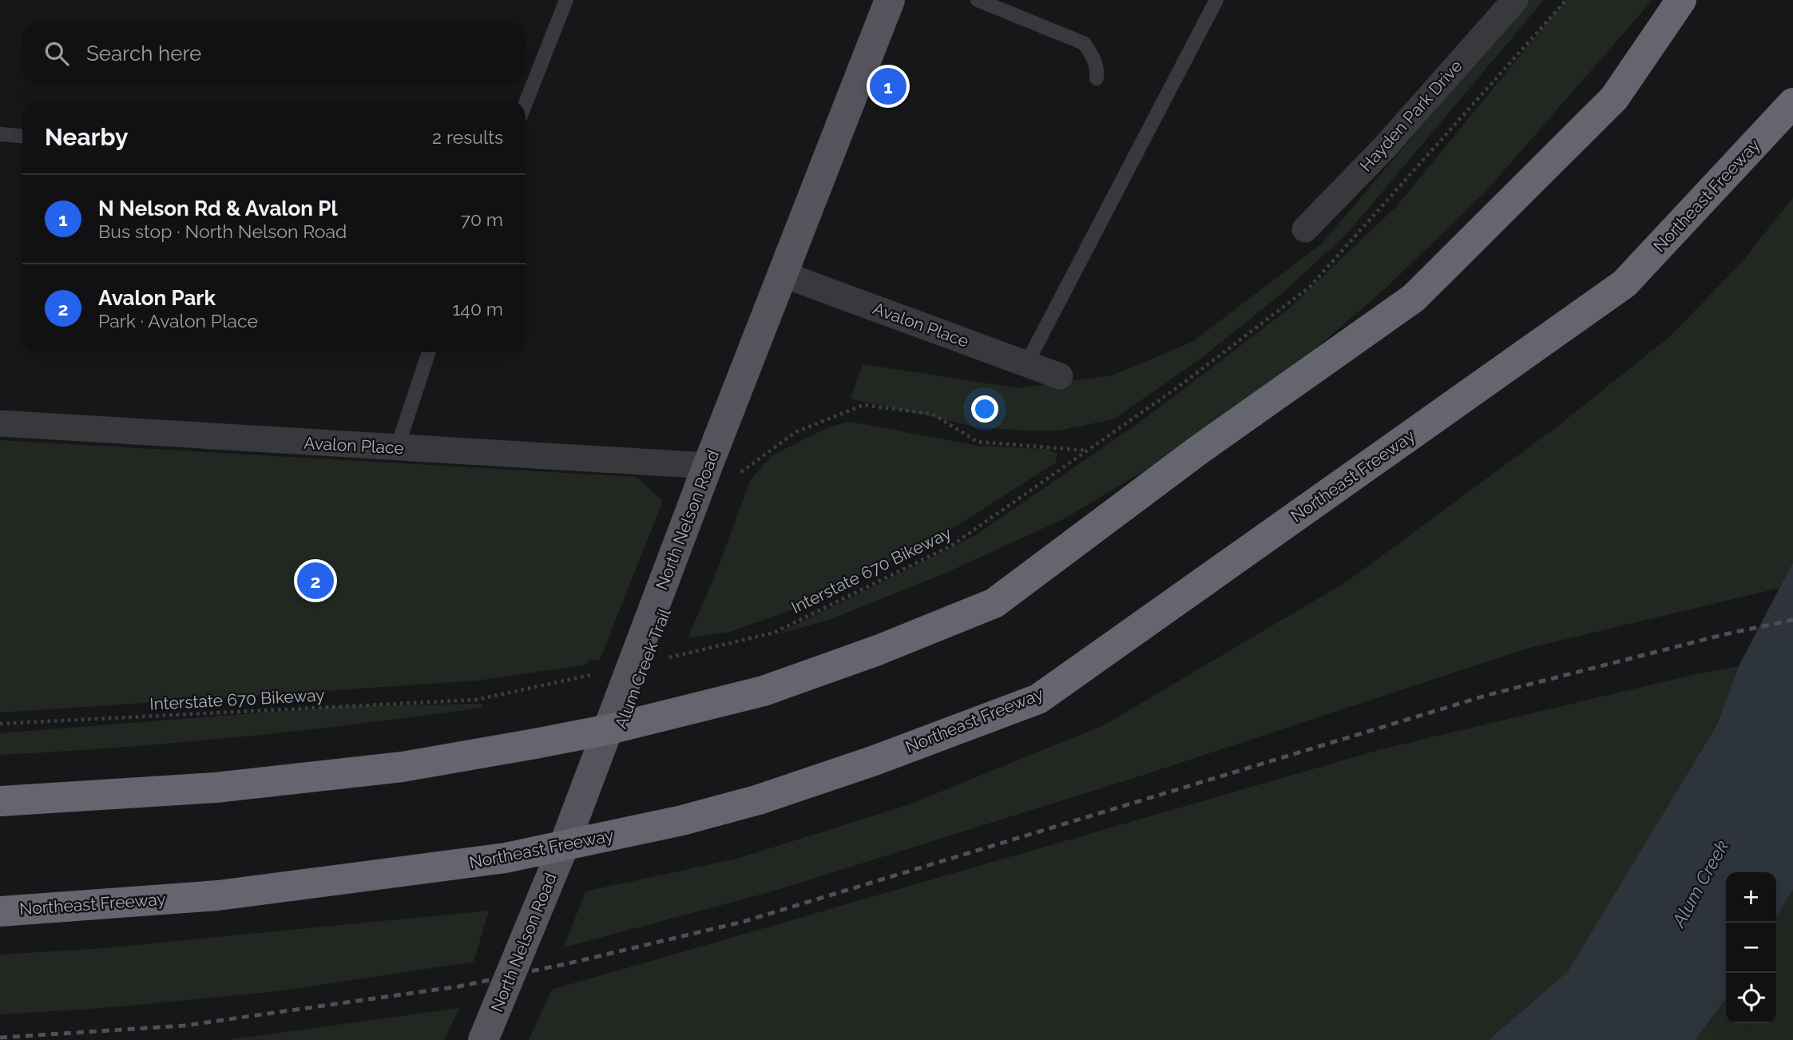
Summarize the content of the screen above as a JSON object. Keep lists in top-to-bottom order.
{
  "streets": {
    "highway": ["Northeast Freeway"],
    "main road": ["North Nelson Road"],
    "street": ["Hayden Park Drive", "Avalon Place"],
    "path": ["Interstate 670 Bikeway"]
  },
  "crossings": [
    ["Avalon Place", "North Nelson Road"],
    ["Avalon Place", "Interstate 670 Bikeway"],
    ["North Nelson Road", "Interstate 670 Bikeway"]
  ],
  "water": ["Alum Creek"],
  "page": {
    "search": "Search here",
    "pins": ["1", "2"],
    "heading": ["Nearby", "2 results"],
    "list": [
      {
        "mark": "1",
        "name": "N Nelson Rd & Avalon Pl",
        "note": "Bus stop · North Nelson Road",
        "value": "70 m"
      },
      {
        "mark": "2",
        "name": "Avalon Park",
        "note": "Park · Avalon Place",
        "value": "140 m"
      }
    ],
    "map_buttons": ["+", "−"]
  }
}
